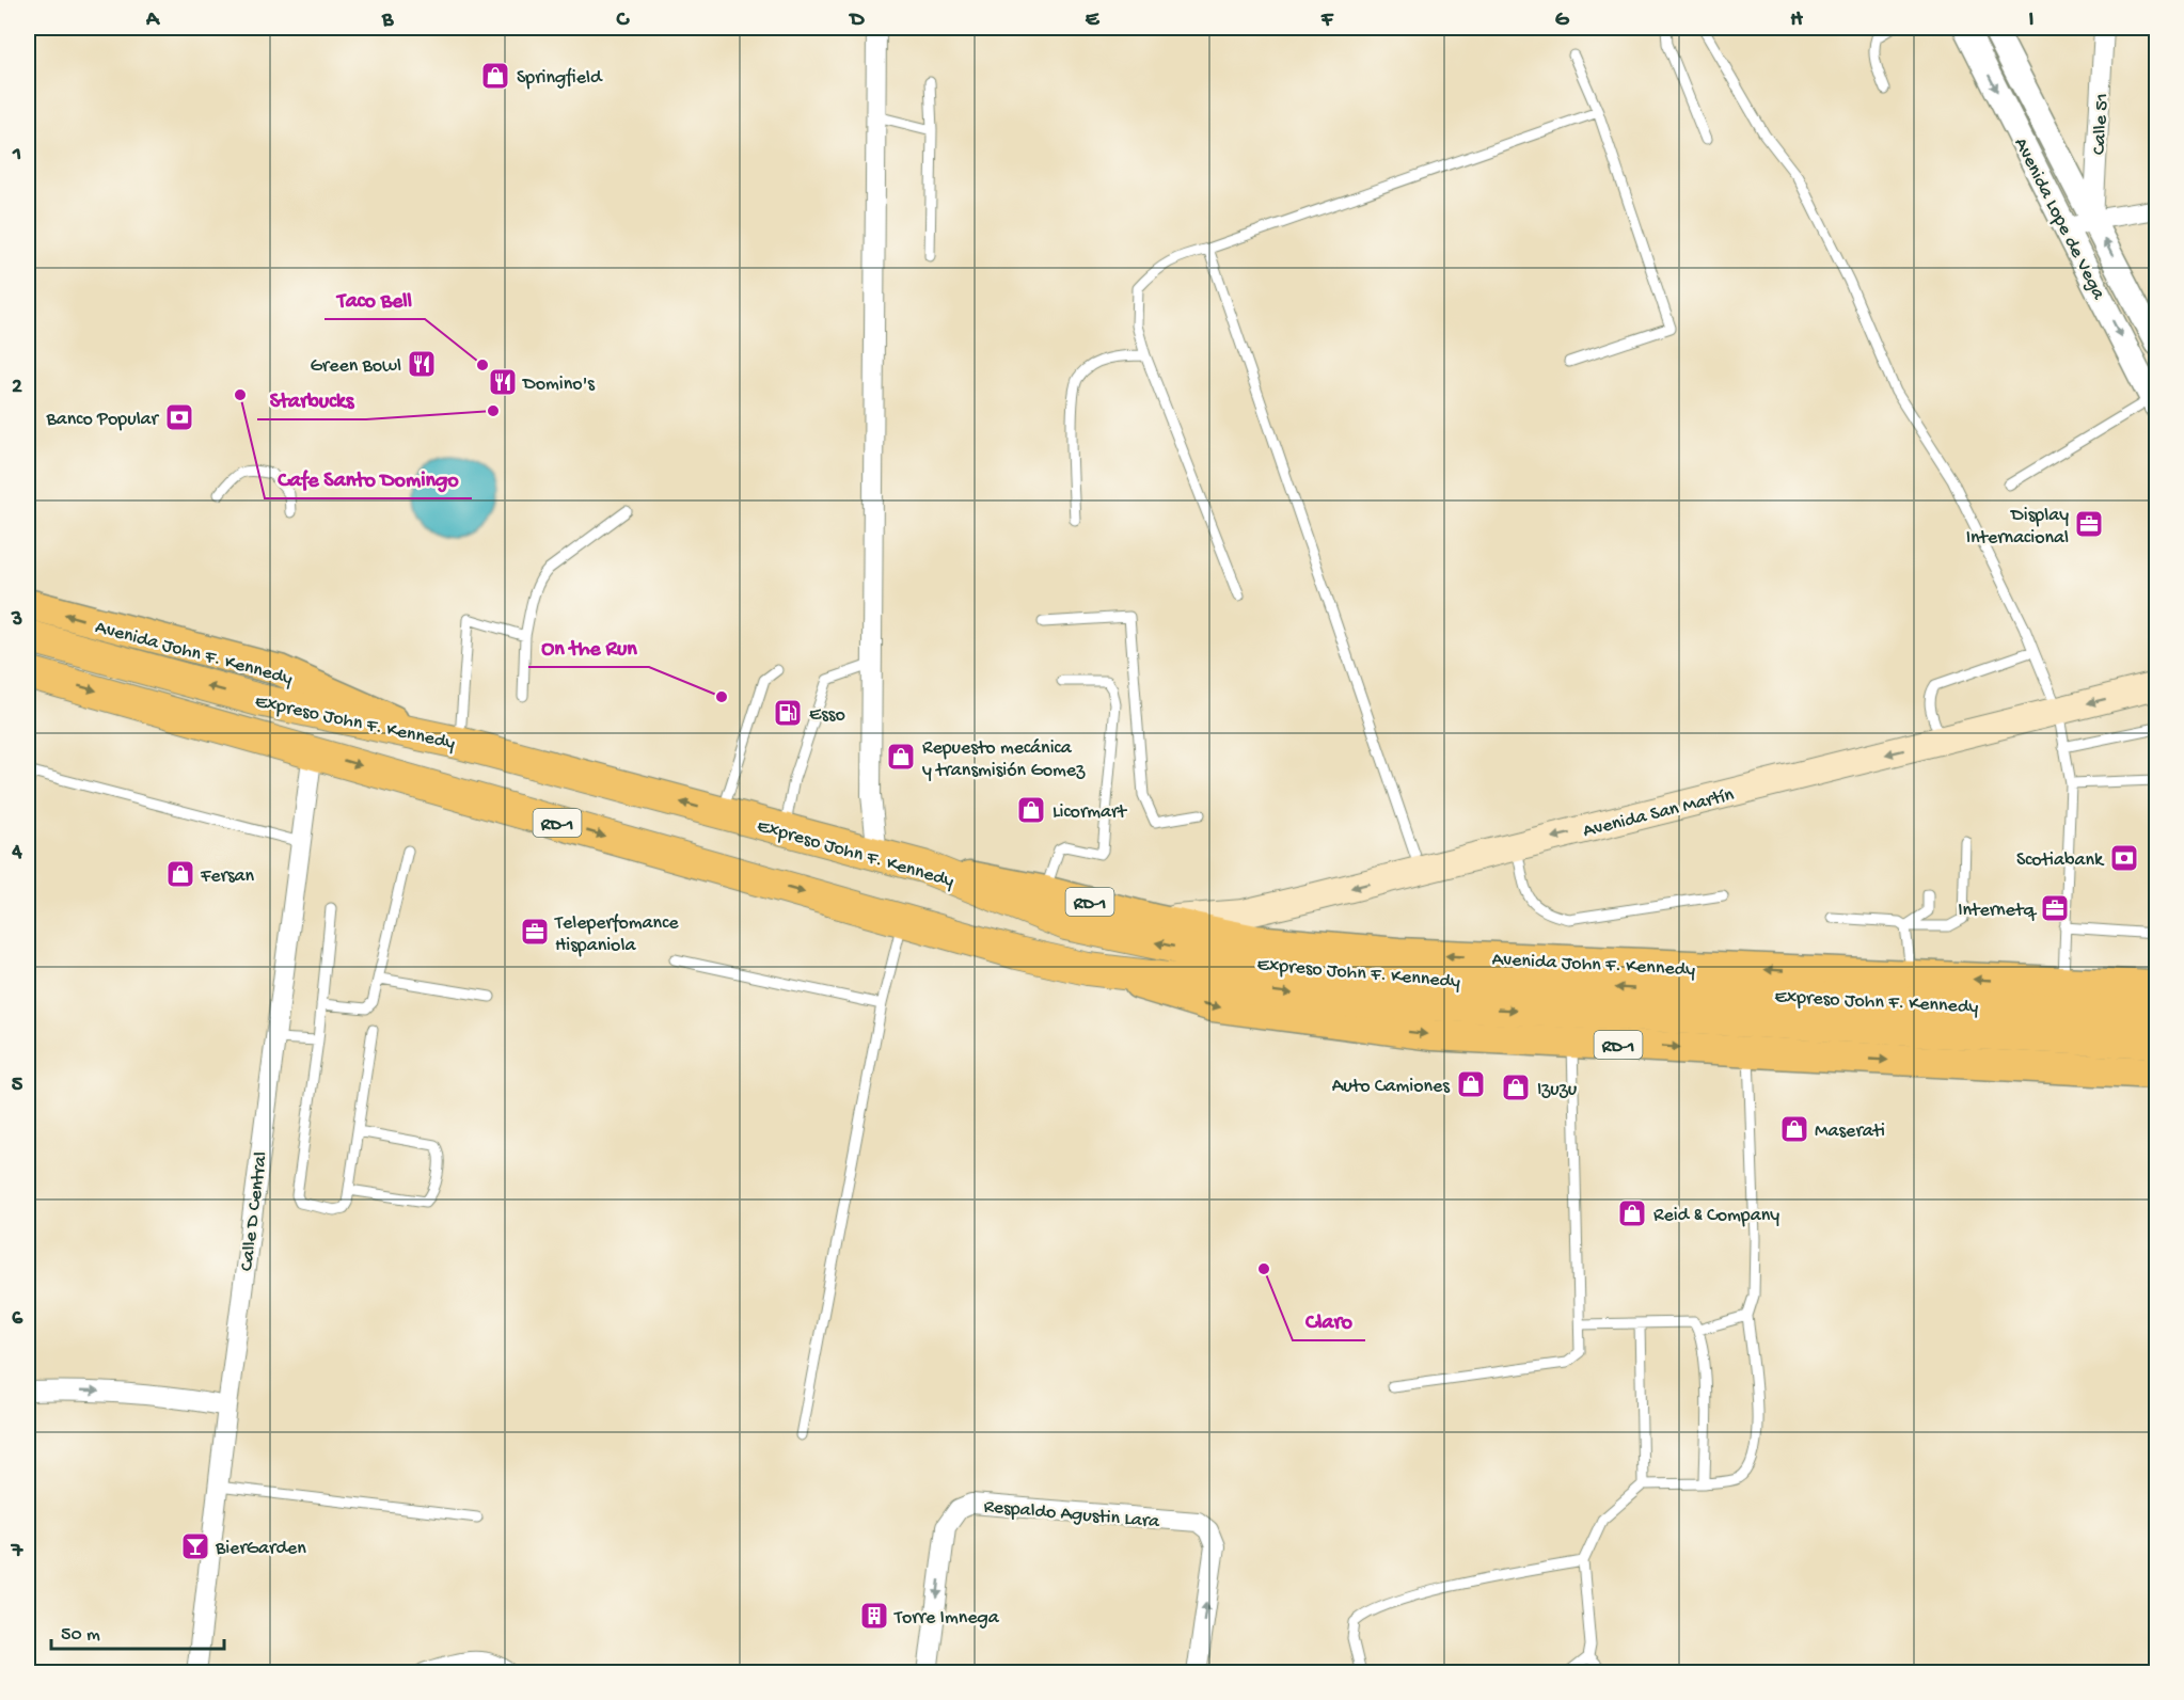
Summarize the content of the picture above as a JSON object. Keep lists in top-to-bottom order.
{
  "streets": {
    "highway": ["Expreso John F. Kennedy", "RD-1"],
    "main road": ["Avenida John F. Kennedy", "Avenida San Martín"],
    "street": [
      "Calle 51",
      "Avenida Lope de Vega",
      "Calle D Central",
      "Respaldo Agustin Lara"
    ]
  },
  "crossings": [
    ["Calle 51", "Avenida Lope de Vega"],
    ["Avenida John F. Kennedy", "Expreso John F. Kennedy"],
    ["Avenida John F. Kennedy", "Avenida San Martín"],
    ["Expreso John F. Kennedy", "RD-1"],
    ["Expreso John F. Kennedy", "Calle D Central"]
  ],
  "places": {
    "shop": [
      "Springfield",
      "Repuesto mecánica y transmisión Gomez",
      "Licormart",
      "Fersan",
      "Auto Camiones",
      "Izuzu",
      "Maserati",
      "Reid & Company"
    ],
    "restaurant": ["Green Bowl", "Domino's"],
    "other": [
      "Taco Bell",
      "Cafe Santo Domingo",
      "Starbucks",
      "On the Run",
      "Claro"
    ],
    "bank": ["Banco Popular", "Scotiabank"],
    "office": ["Display Internacional", "Internetq", "Teleperfomance Hispaniola"],
    "fuel station": ["Esso"],
    "bar": ["BierGarden"],
    "building": ["Torre Imnega"]
  },
  "scale_bar": "50 m",
  "grid": {
    "columns": [
      "A",
      "B",
      "C",
      "D",
      "E",
      "F",
      "G",
      "H",
      "I"
    ],
    "rows": [
      "1",
      "2",
      "3",
      "4",
      "5",
      "6",
      "7"
    ]
  }
}
